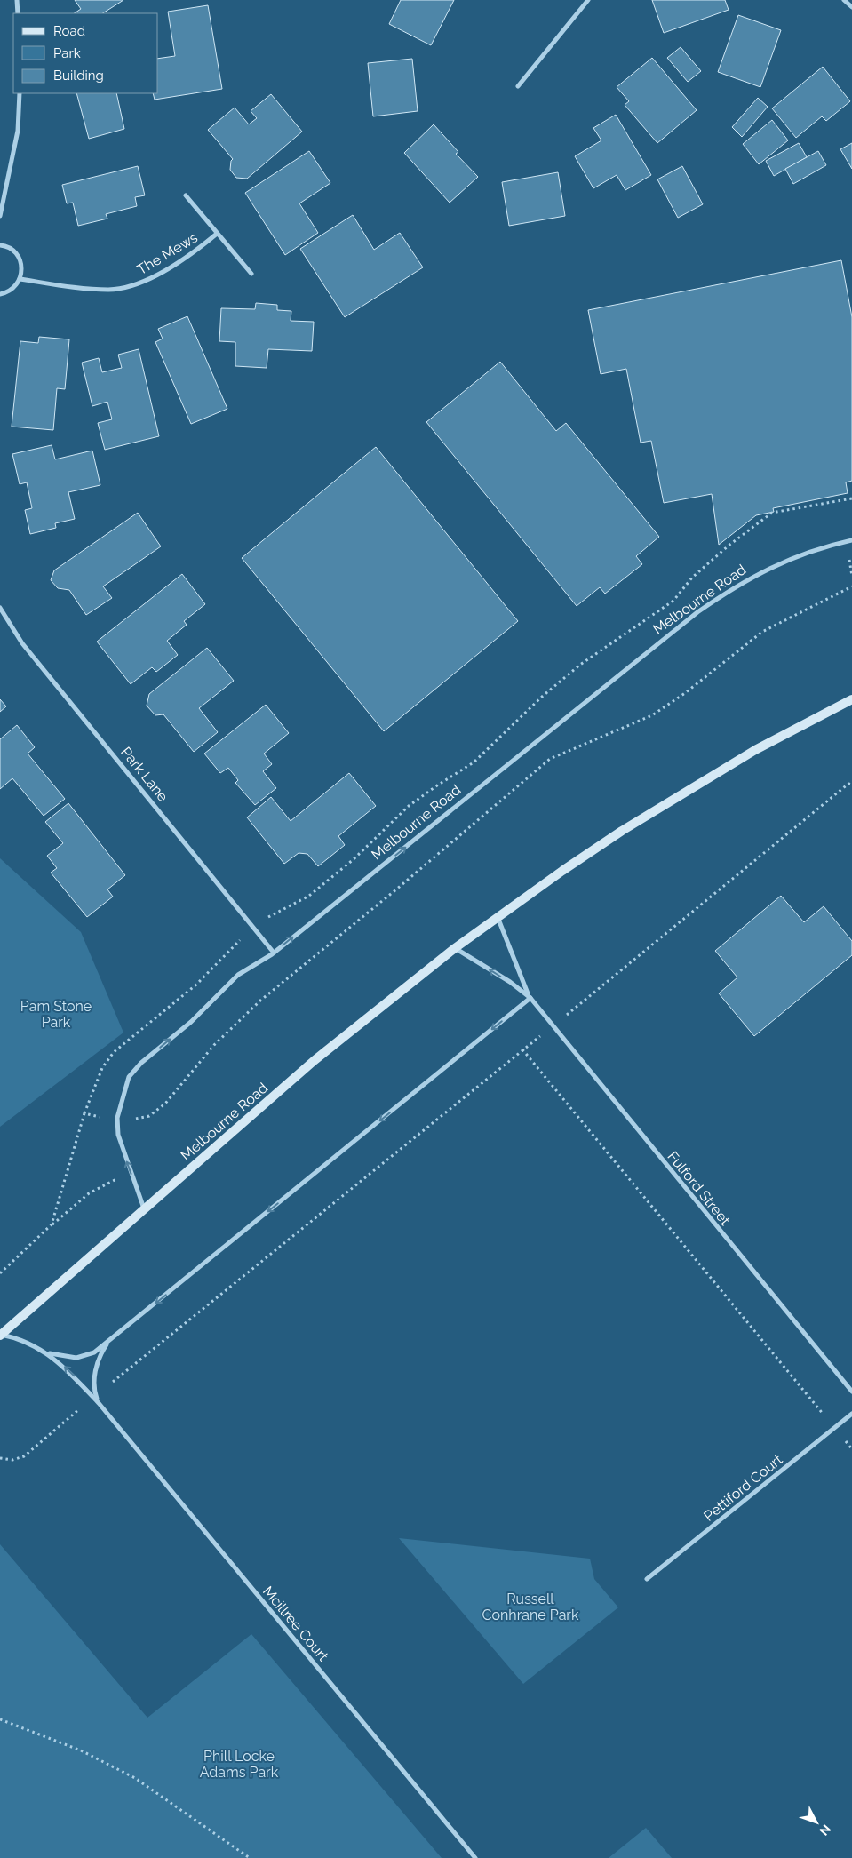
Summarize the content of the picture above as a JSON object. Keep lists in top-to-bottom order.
{
  "streets": {
    "main road": ["Melbourne Road"],
    "street": [
      "The Mews",
      "Park Lane",
      "Fulford Street",
      "Pettiford Court",
      "Mcillree Court"
    ]
  },
  "crossings": [
    ["Melbourne Road", "Park Lane"],
    ["Melbourne Road", "Fulford Street"],
    ["Melbourne Road", "Mcillree Court"]
  ],
  "one_way": ["Melbourne Road"],
  "parks": ["Pam Stone Park", "Russell Conhrane Park", "Phill Locke Adams Park"],
  "legend": ["Road", "Park", "Building"],
  "north": "bottom right"
}
